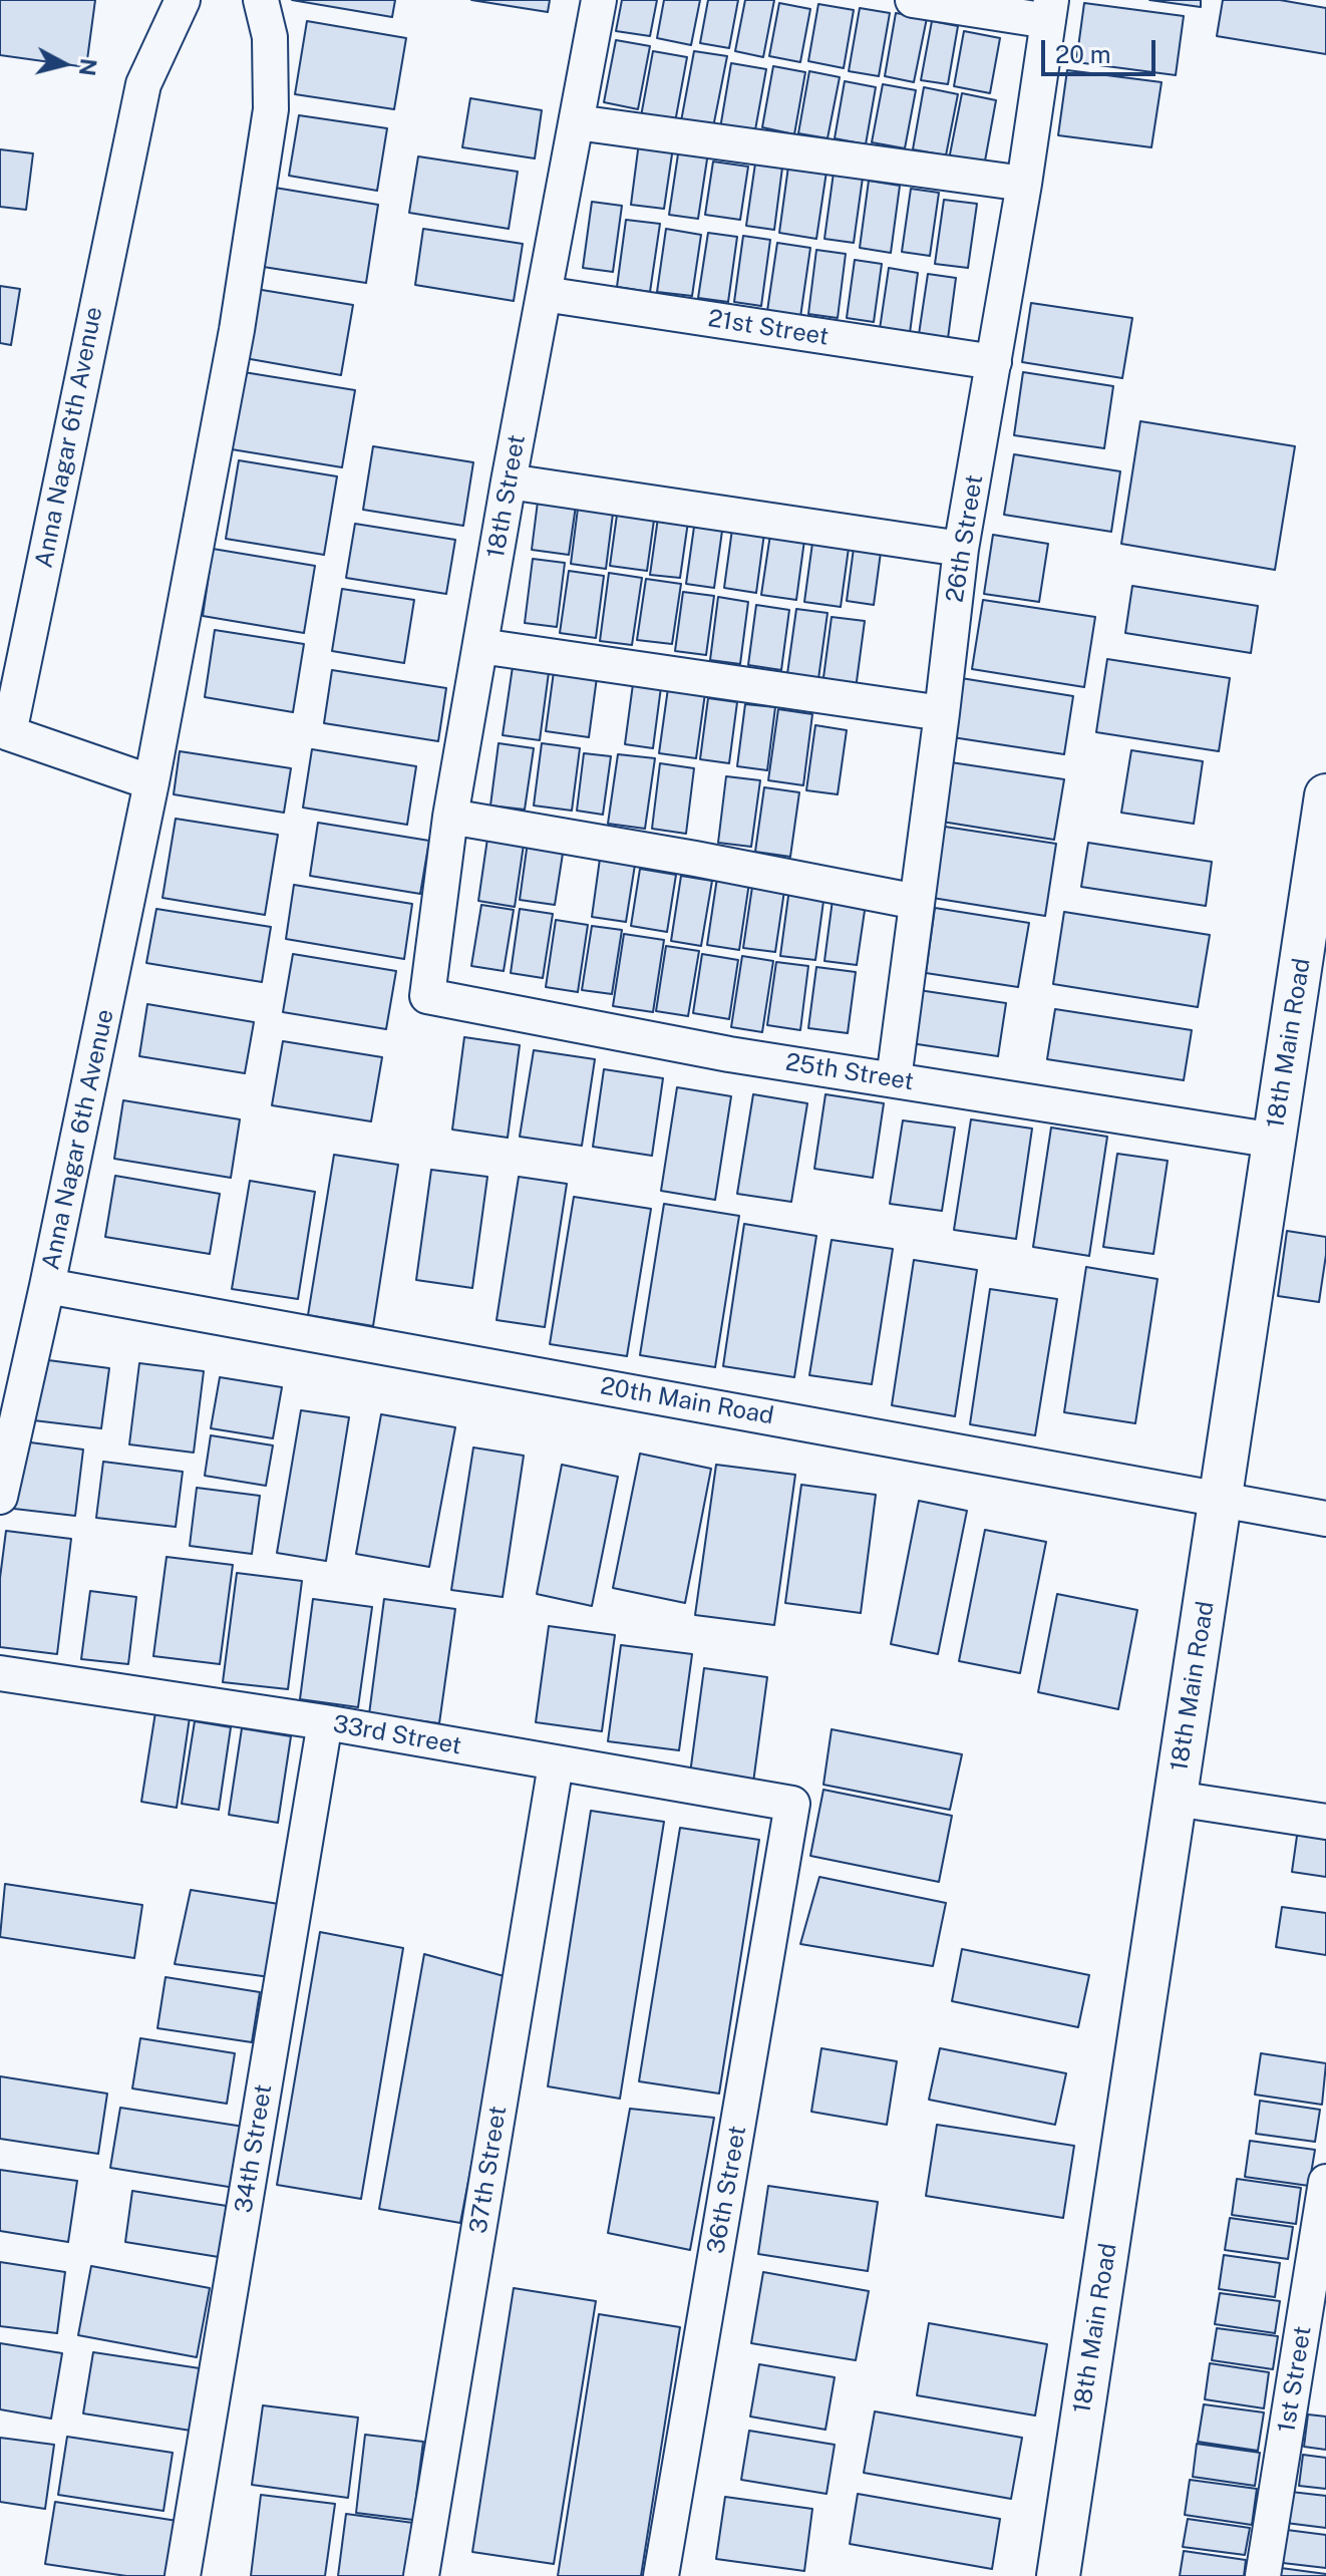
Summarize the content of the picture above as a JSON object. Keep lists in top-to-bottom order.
{
  "streets": {
    "street": [
      "21st Street",
      "Anna Nagar 6th Avenue",
      "18th Street",
      "26th Street",
      "18th Main Road",
      "25th Street",
      "20th Main Road",
      "33rd Street",
      "34th Street",
      "37th Street",
      "36th Street",
      "1st Street"
    ]
  },
  "crossings": [
    ["21st Street", "18th Street"],
    ["21st Street", "26th Street"],
    ["Anna Nagar 6th Avenue", "20th Main Road"],
    ["18th Street", "25th Street"],
    ["26th Street", "25th Street"],
    ["18th Main Road", "25th Street"],
    ["18th Main Road", "20th Main Road"],
    ["33rd Street", "34th Street"],
    ["33rd Street", "37th Street"],
    ["33rd Street", "36th Street"]
  ],
  "scale_bar": "20 m",
  "north": "right"
}
